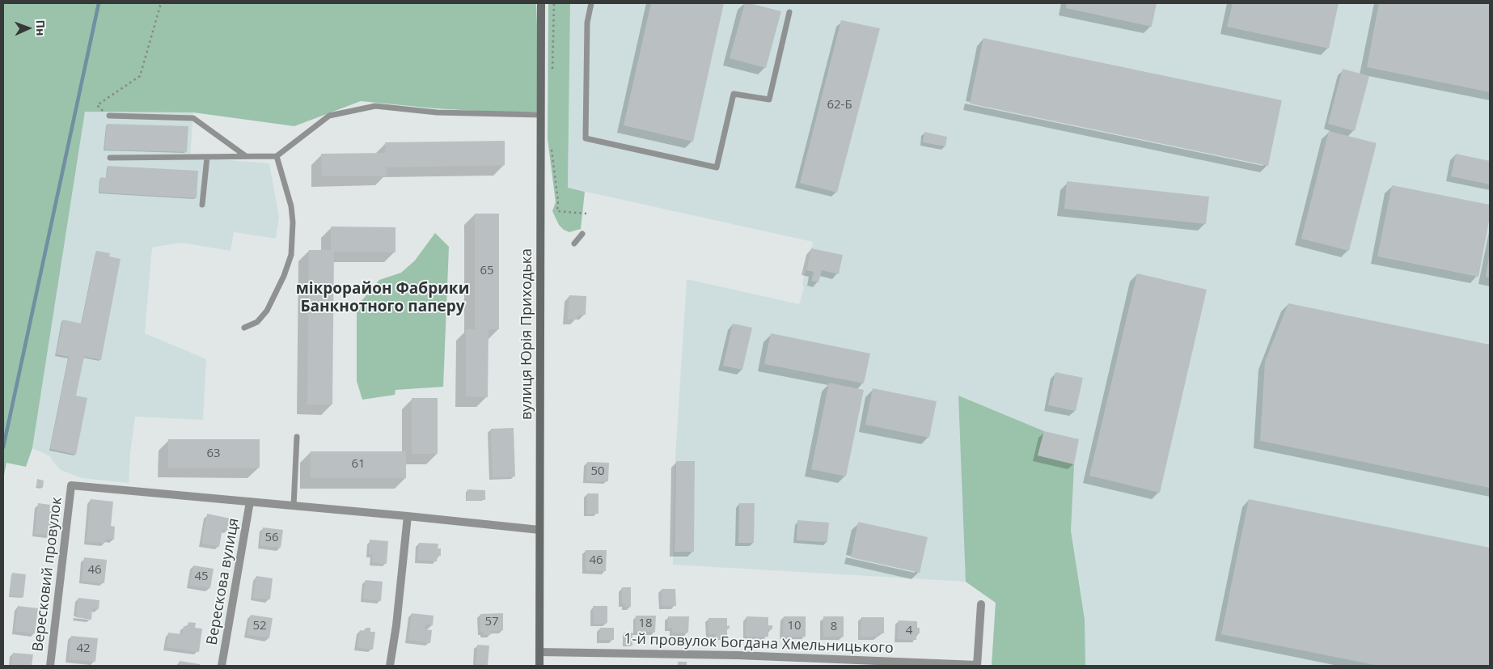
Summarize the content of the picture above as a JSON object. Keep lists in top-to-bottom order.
{
  "streets": {
    "street": [
      "вулиця Юрія Приходька",
      "Вересковий провулок",
      "Верескова вулиця",
      "1-й провулок Богдана Хмельницького"
    ]
  },
  "crossings": [
    ["вулиця Юрія Приходька", "1-й провулок Богдана Хмельницького"],
    ["Вересковий провулок", "Верескова вулиця"]
  ],
  "districts": ["мікрорайон Фабрики Банкнотного паперу"],
  "house_numbers": [
    "62-Б",
    "65",
    "63",
    "61",
    "50",
    "56",
    "46",
    "46",
    "45",
    "57",
    "18",
    "52",
    "10",
    "8",
    "4",
    "42"
  ],
  "north": "right"
}
